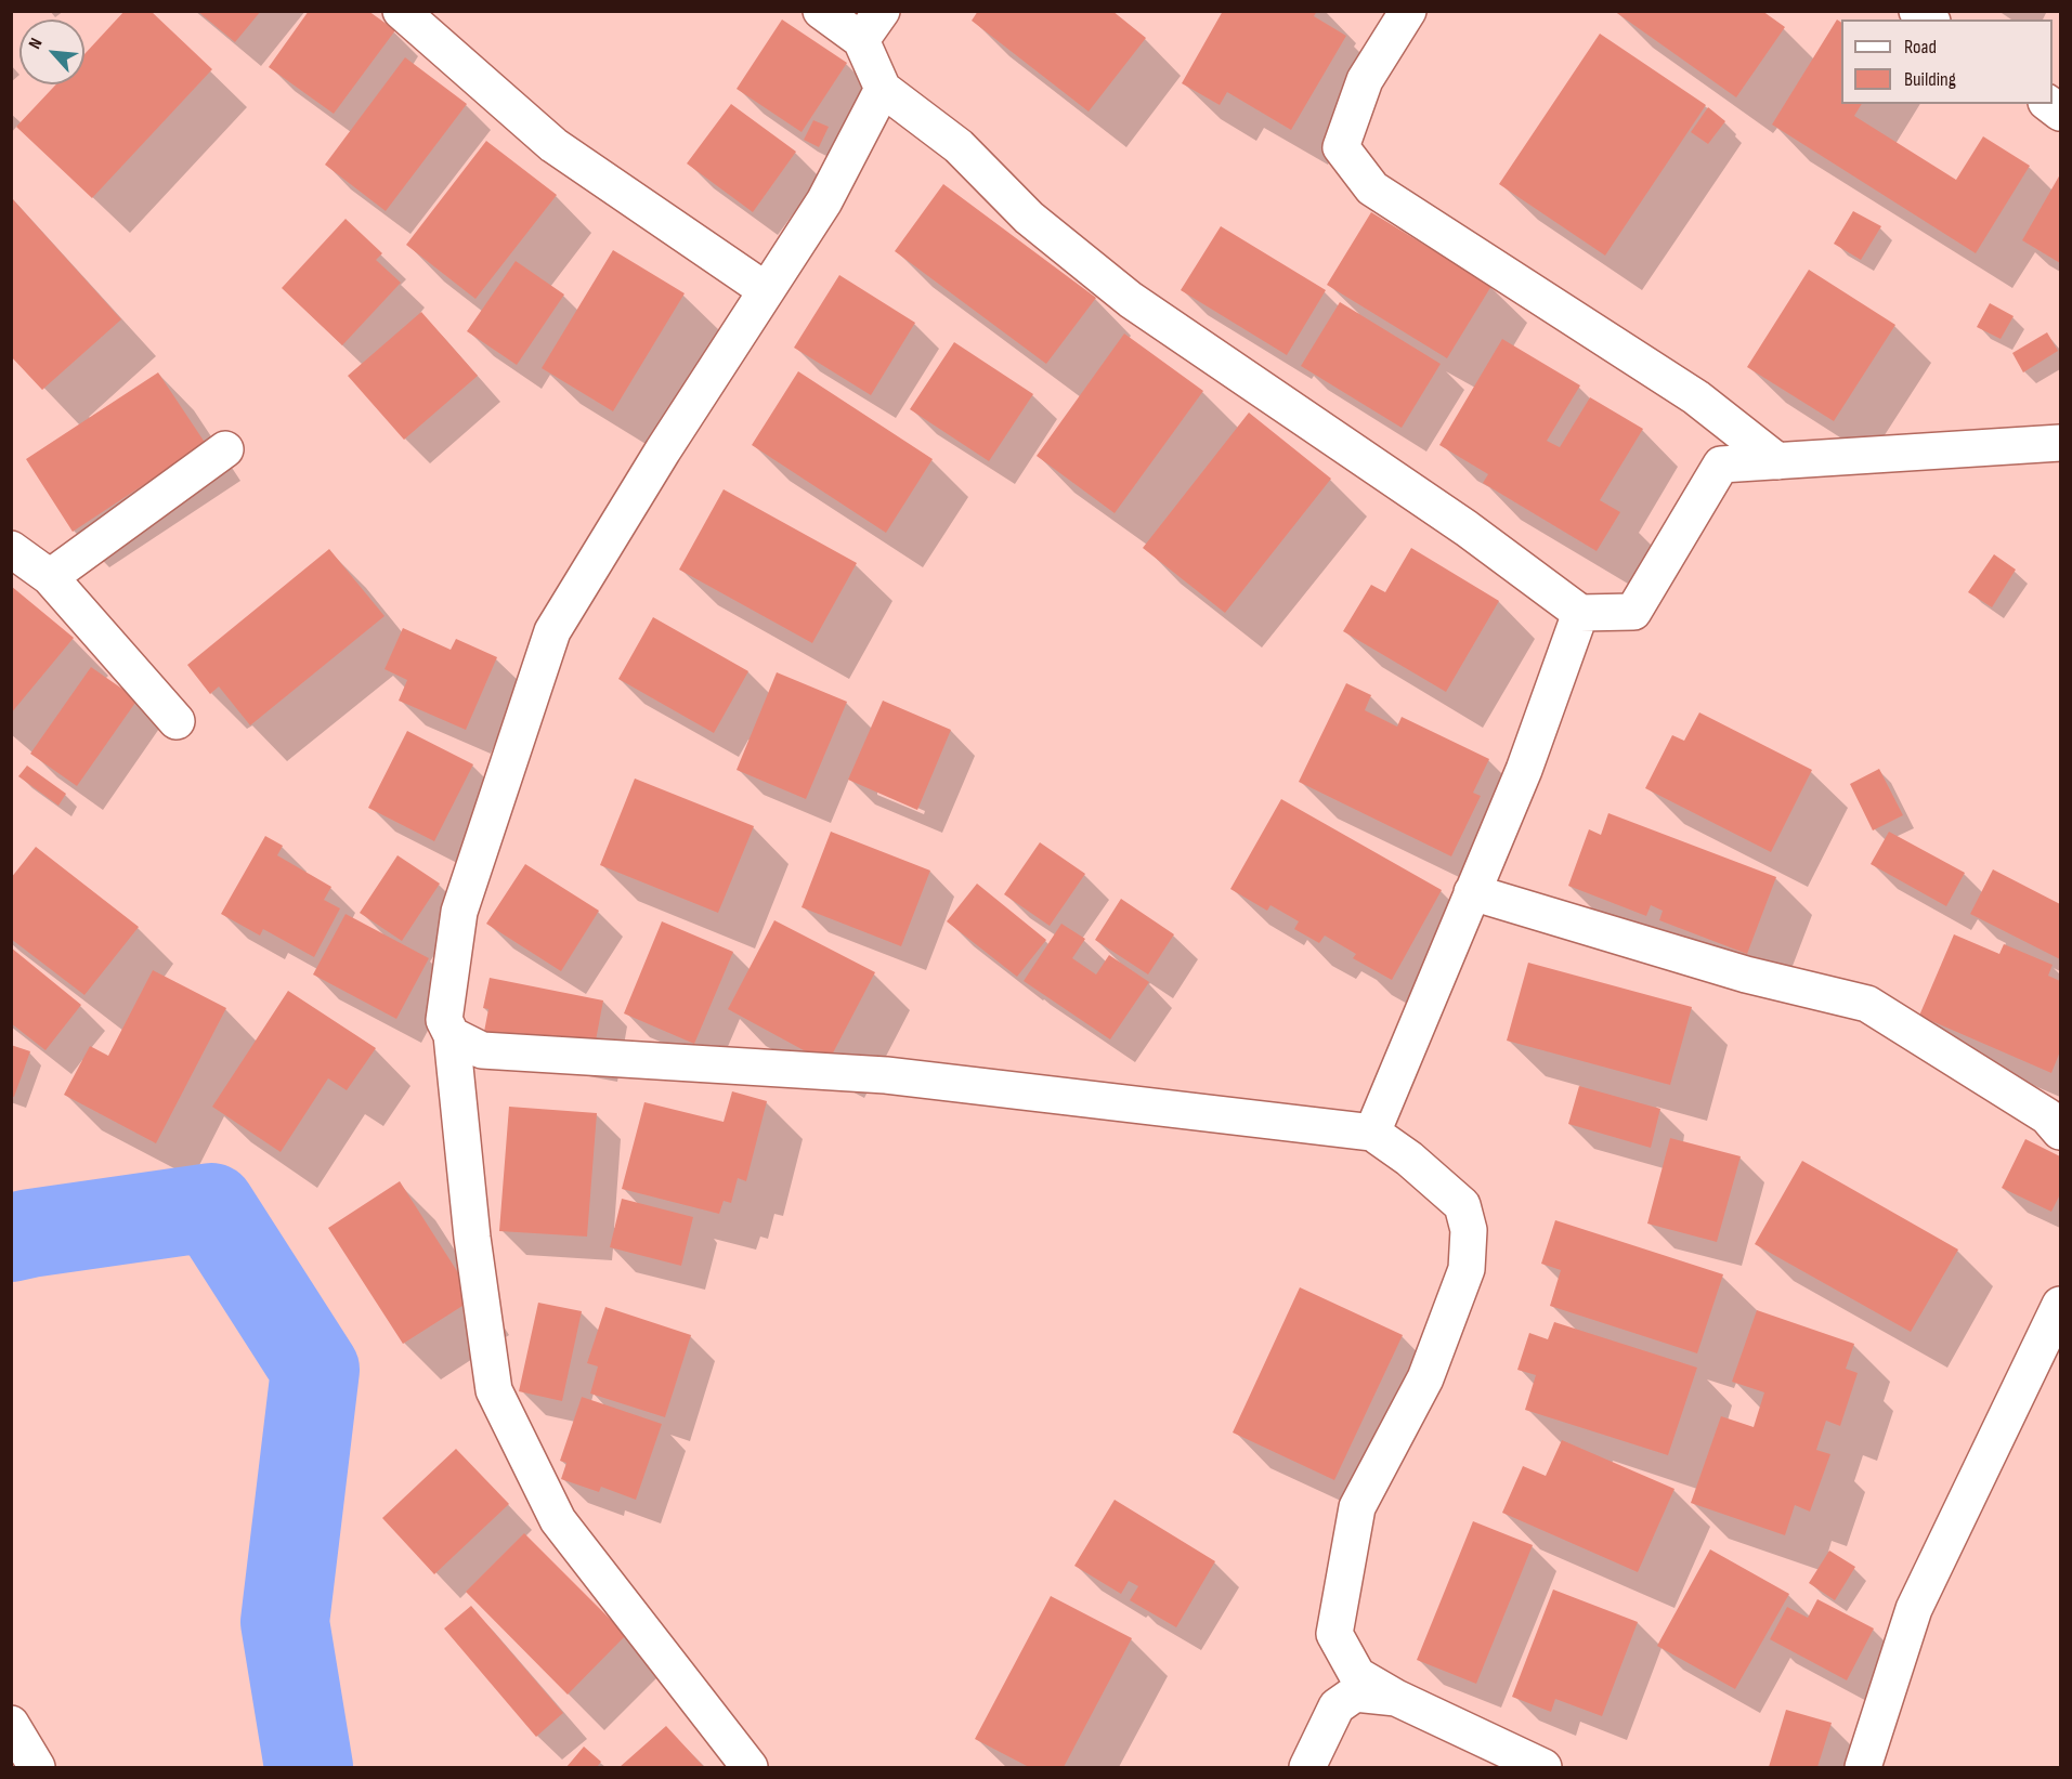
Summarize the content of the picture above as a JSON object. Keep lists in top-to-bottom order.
{
  "legend": ["Road", "Building"],
  "north": "top left"
}
